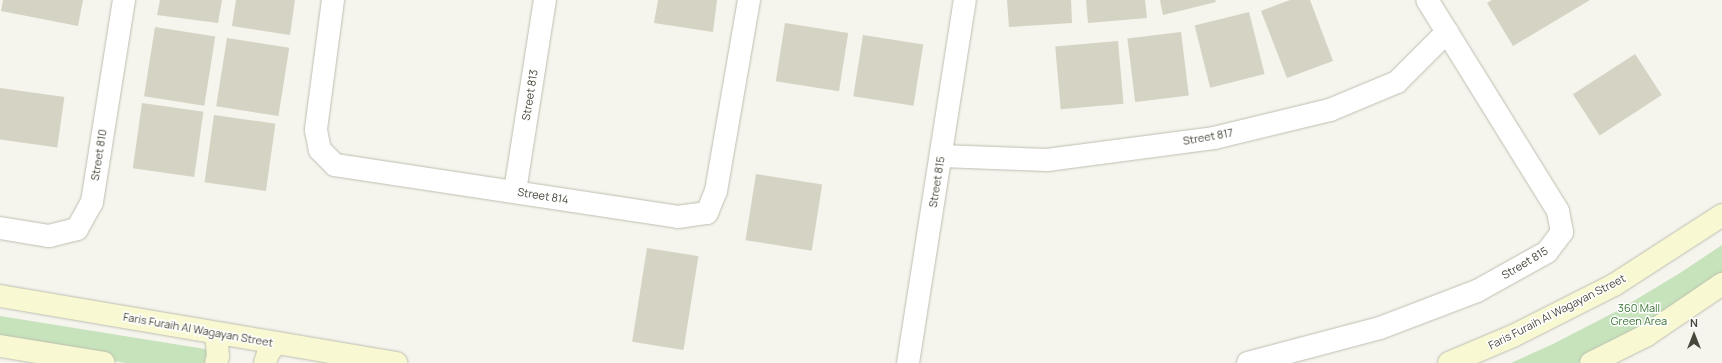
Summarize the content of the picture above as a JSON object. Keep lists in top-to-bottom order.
{
  "streets": {
    "street": [
      "Street 813",
      "Street 817",
      "Street 810",
      "Street 815",
      "Street 814",
      "Faris Furaih Al Wagayan Street"
    ]
  },
  "crossings": [
    ["Street 813", "Street 814"],
    ["Street 817", "Street 815"]
  ],
  "parks": ["360 Mall Green Area"],
  "north": "top"
}
